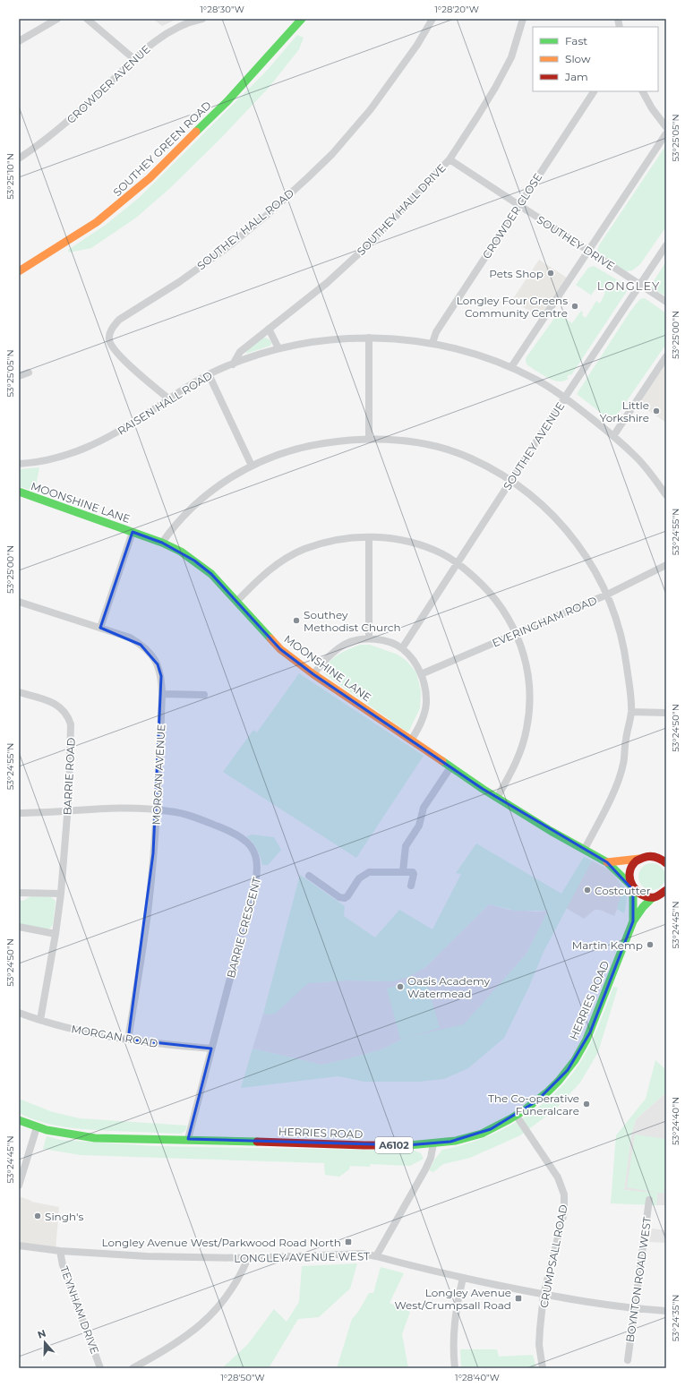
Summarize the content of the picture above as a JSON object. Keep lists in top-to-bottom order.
{
  "streets": {
    "street": [
      "CROWDER AVENUE",
      "SOUTHEY GREEN ROAD",
      "SOUTHEY HALL DRIVE",
      "CROWDER CLOSE",
      "SOUTHEY HALL ROAD",
      "SOUTHEY DRIVE",
      "RAISEN HALL ROAD",
      "SOUTHEY AVENUE",
      "MOONSHINE LANE",
      "EVERINGHAM ROAD",
      "MORGAN AVENUE",
      "BARRIE ROAD",
      "BARRIE CRESCENT",
      "HERRIES ROAD",
      "MORGAN ROAD",
      "A6102",
      "CRUMPSALL ROAD",
      "LONGLEY AVENUE WEST",
      "BOYNTON ROAD WEST",
      "TEYNHAM DRIVE"
    ]
  },
  "crossings": [
    ["SOUTHEY HALL DRIVE", "SOUTHEY DRIVE"],
    ["SOUTHEY HALL DRIVE", "RAISEN HALL ROAD"],
    ["CROWDER CLOSE", "SOUTHEY DRIVE"],
    ["CROWDER CLOSE", "RAISEN HALL ROAD"],
    ["SOUTHEY HALL ROAD", "RAISEN HALL ROAD"],
    ["SOUTHEY DRIVE", "SOUTHEY AVENUE"],
    ["RAISEN HALL ROAD", "SOUTHEY AVENUE"],
    ["MOONSHINE LANE", "A6102"],
    ["MORGAN AVENUE", "BARRIE CRESCENT"],
    ["MORGAN AVENUE", "MORGAN ROAD"],
    ["BARRIE ROAD", "BARRIE CRESCENT"],
    ["BARRIE ROAD", "MORGAN ROAD"],
    ["BARRIE CRESCENT", "HERRIES ROAD"],
    ["BARRIE CRESCENT", "MORGAN ROAD"],
    ["HERRIES ROAD", "A6102"],
    ["HERRIES ROAD", "CRUMPSALL ROAD"],
    ["CRUMPSALL ROAD", "LONGLEY AVENUE WEST"],
    ["LONGLEY AVENUE WEST", "BOYNTON ROAD WEST"],
    ["LONGLEY AVENUE WEST", "TEYNHAM DRIVE"]
  ],
  "districts": ["LONGLEY"],
  "places": {
    "other": [
      "Pets Shop",
      "Longley Four Greens Community Centre",
      "Little Yorkshire",
      "Southey Methodist Church",
      "Costcutter",
      "Martin Kemp",
      "Oasis Academy Watermead",
      "The Co-operative Funeralcare",
      "Singh's"
    ],
    "transit": ["Longley Avenue West/Parkwood Road North", "Longley Avenue West/Crumpsall Road"]
  },
  "legend": ["Fast", "Slow", "Jam"],
  "north": "top",
  "coordinates": [
    "1°28'30\"W",
    "1°28'20\"W",
    "53°25'05\"N",
    "53°25'10\"N",
    "53°25'00\"N",
    "53°24'55\"N",
    "53°24'50\"N",
    "53°24'45\"N",
    "53°24'40\"N",
    "53°24'35\"N",
    "1°28'50\"W",
    "1°28'40\"W"
  ]
}
